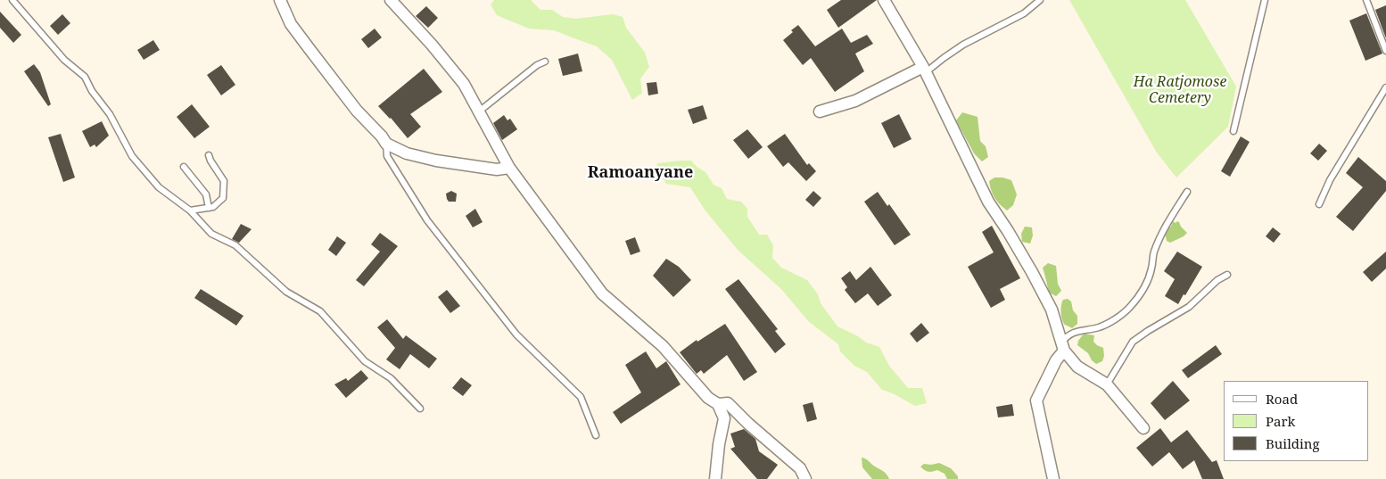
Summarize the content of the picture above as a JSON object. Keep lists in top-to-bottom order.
{
  "districts": ["Ramoanyane"],
  "parks": ["Ha Ratjomose Cemetery"],
  "legend": ["Road", "Park", "Building"]
}
